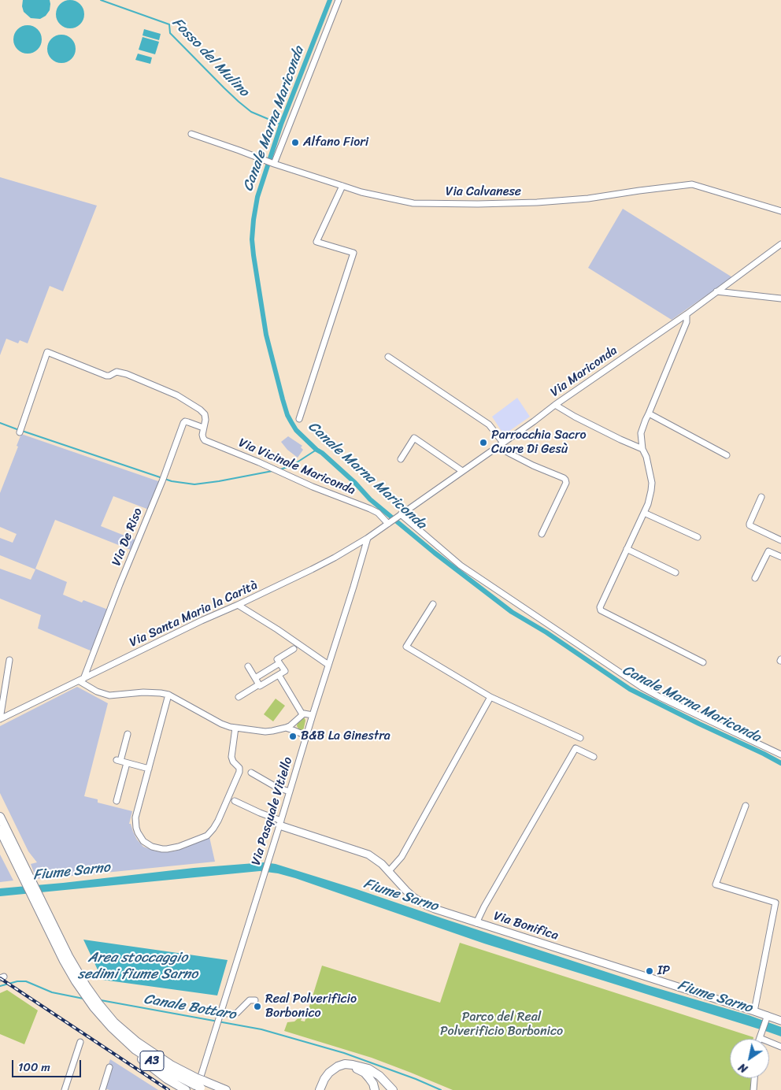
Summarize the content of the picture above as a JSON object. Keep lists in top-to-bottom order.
{
  "streets": {
    "highway": ["A3"],
    "main road": ["Via Bonifica"],
    "street": [
      "Via Calvanese",
      "Via Mariconda",
      "Via Vicinale Mariconda",
      "Via De Riso",
      "Via Santa Maria la Carità",
      "Via Pasquale Vitiello"
    ]
  },
  "crossings": [
    ["Via Mariconda", "Via Vicinale Mariconda"],
    ["Via Mariconda", "Via Santa Maria la Carità"],
    ["Via Vicinale Mariconda", "Via De Riso"],
    ["Via Vicinale Mariconda", "Via Santa Maria la Carità"],
    ["Via De Riso", "Via Santa Maria la Carità"],
    ["Via Santa Maria la Carità", "Via Pasquale Vitiello"],
    ["Via Pasquale Vitiello", "Via Bonifica"],
    ["Via Pasquale Vitiello", "A3"]
  ],
  "water": [
    "Fosso del Mulino",
    "Canale Marna Mariconda",
    "Fiume Sarno",
    "Area stoccaggio sedimi fiume Sarno",
    "Canale Bottaro"
  ],
  "parks": ["Parco del Real Polverificio Borbonico"],
  "places": [
    "Alfano Fiori",
    "Parrocchia Sacro Cuore Di Gesù",
    "B&B La Ginestra",
    "IP",
    "Real Polverificio Borbonico"
  ],
  "scale_bar": "100 m",
  "north": "bottom left"
}
